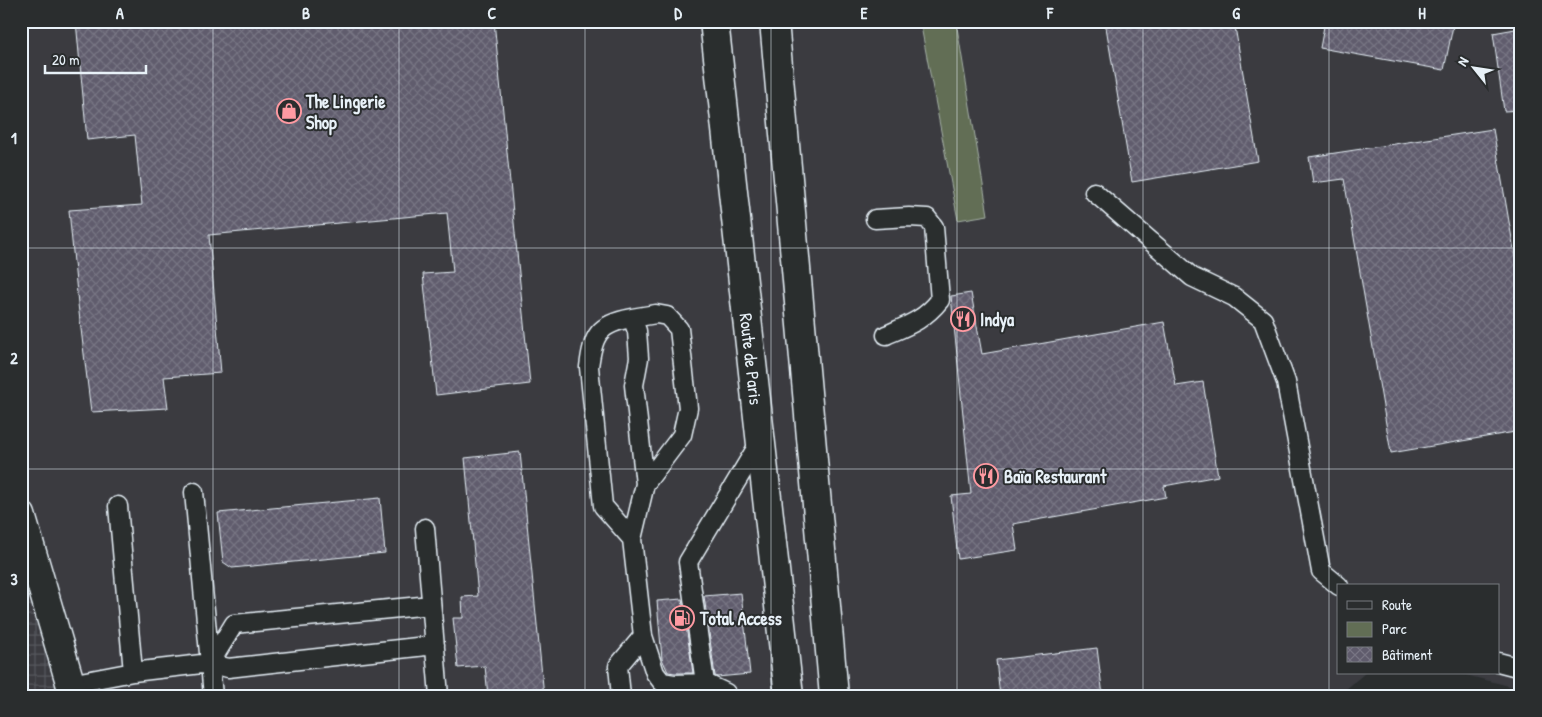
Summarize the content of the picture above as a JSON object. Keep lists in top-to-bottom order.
{
  "streets": {
    "main road": ["Route de Paris"]
  },
  "places": {
    "shop": ["The Lingerie Shop"],
    "restaurant": ["Indya", "Baïa Restaurant"],
    "fuel station": ["Total Access"]
  },
  "legend": ["Route", "Parc", "Bâtiment"],
  "scale_bar": "20 m",
  "north": "top left",
  "grid": {
    "columns": [
      "A",
      "B",
      "C",
      "D",
      "E",
      "F",
      "G",
      "H"
    ],
    "rows": ["1", "2", "3"]
  }
}
